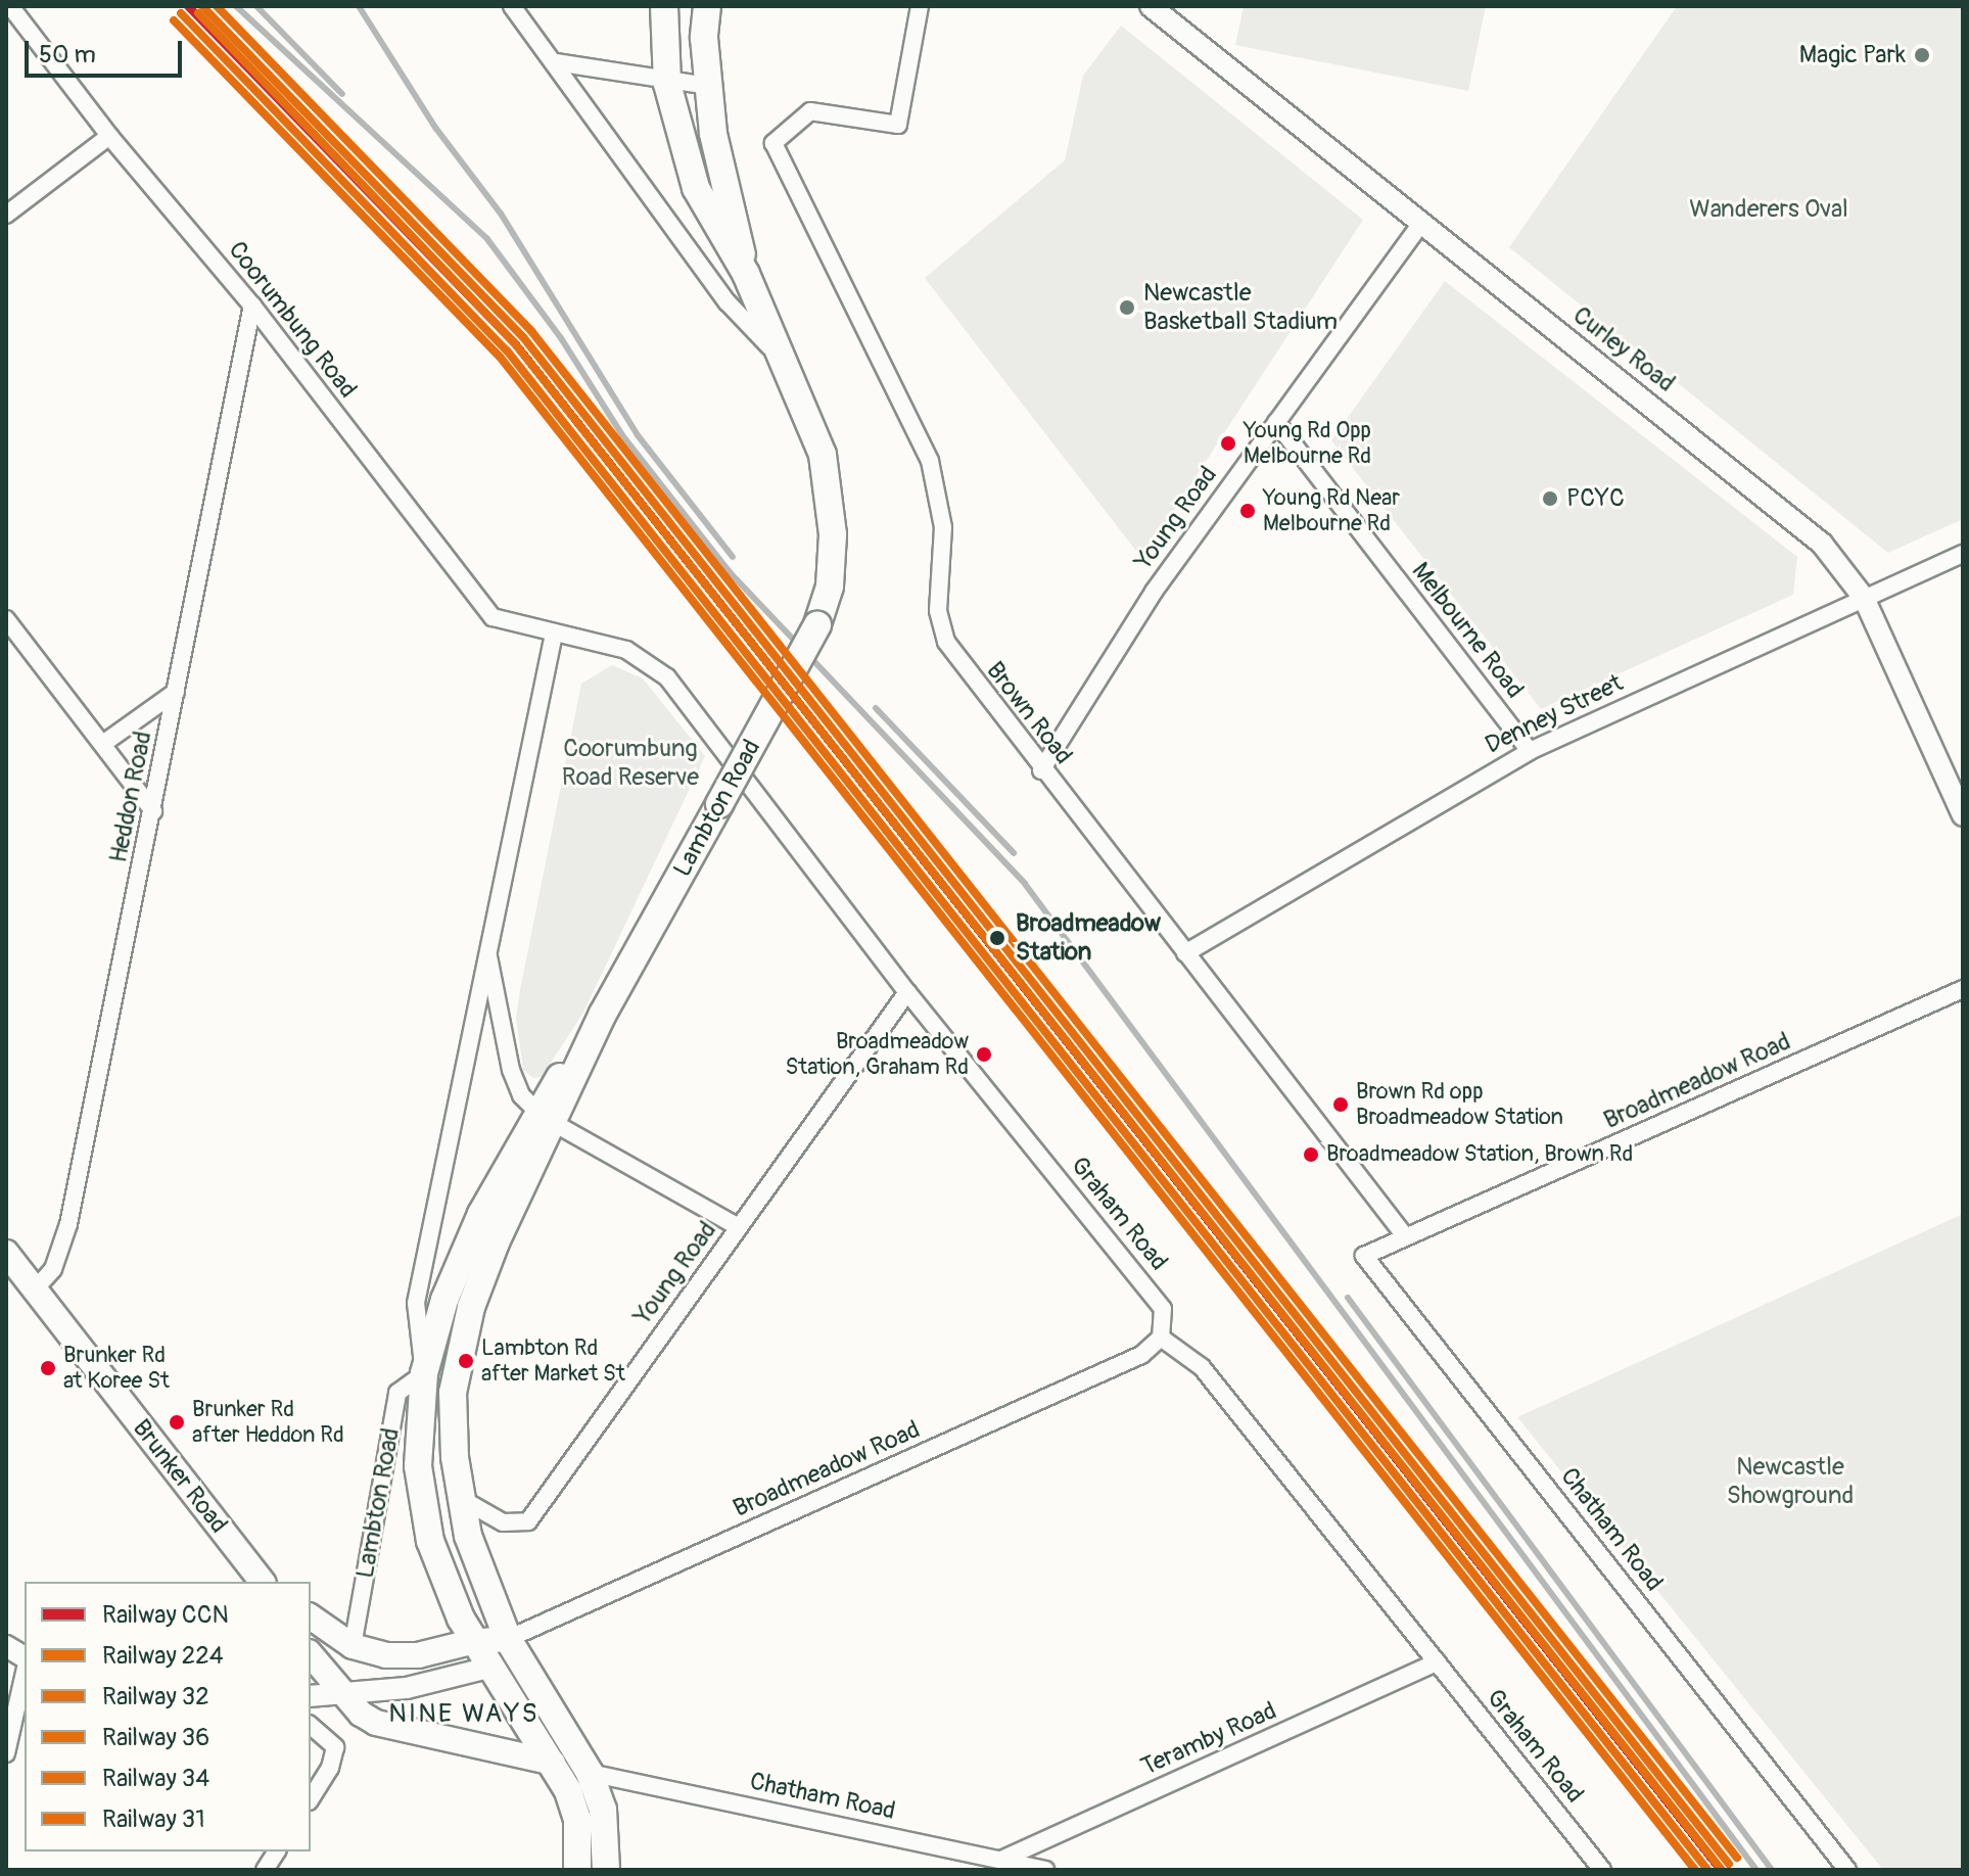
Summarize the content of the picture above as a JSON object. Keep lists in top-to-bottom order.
{
  "streets": {
    "main road": ["Lambton Road", "Brunker Road"],
    "street": [
      "Coorumbung Road",
      "Curley Road",
      "Young Road",
      "Melbourne Road",
      "Brown Road",
      "Denney Street",
      "Heddon Road",
      "Broadmeadow Road",
      "Graham Road",
      "Chatham Road",
      "Teramby Road"
    ]
  },
  "crossings": [
    ["Coorumbung Road", "Heddon Road"],
    ["Coorumbung Road", "Lambton Road"],
    ["Coorumbung Road", "Graham Road"],
    ["Curley Road", "Young Road"],
    ["Curley Road", "Denney Street"],
    ["Young Road", "Melbourne Road"],
    ["Young Road", "Brown Road"],
    ["Young Road", "Lambton Road"],
    ["Young Road", "Graham Road"],
    ["Melbourne Road", "Denney Street"],
    ["Brown Road", "Denney Street"],
    ["Brown Road", "Broadmeadow Road"],
    ["Brown Road", "Chatham Road"],
    ["Heddon Road", "Brunker Road"],
    ["Lambton Road", "Broadmeadow Road"],
    ["Lambton Road", "Graham Road"],
    ["Lambton Road", "Chatham Road"],
    ["Broadmeadow Road", "Graham Road"],
    ["Broadmeadow Road", "Chatham Road"],
    ["Graham Road", "Teramby Road"],
    ["Chatham Road", "Teramby Road"]
  ],
  "districts": ["NINE WAYS"],
  "parks": ["Wanderers Oval", "Coorumbung Road Reserve", "Newcastle Showground"],
  "places": [
    "Magic Park",
    "Newcastle Basketball Stadium",
    "Young Rd Opp Melbourne Rd",
    "PCYC",
    "Young Rd Near Melbourne Rd",
    "Broadmeadow Station",
    "Broadmeadow Station, Graham Rd",
    "Brown Rd opp Broadmeadow Station",
    "Broadmeadow Station, Brown Rd",
    "Lambton Rd after Market St",
    "Brunker Rd at Koree St",
    "Brunker Rd after Heddon Rd"
  ],
  "lines": [
    "rail line CCN",
    "rail line 32",
    "rail line 34",
    "rail line 224",
    "rail line 31",
    "rail line 36"
  ],
  "legend": [
    "Railway CCN",
    "Railway 224",
    "Railway 32",
    "Railway 36",
    "Railway 34",
    "Railway 31"
  ],
  "scale_bar": "50 m"
}
